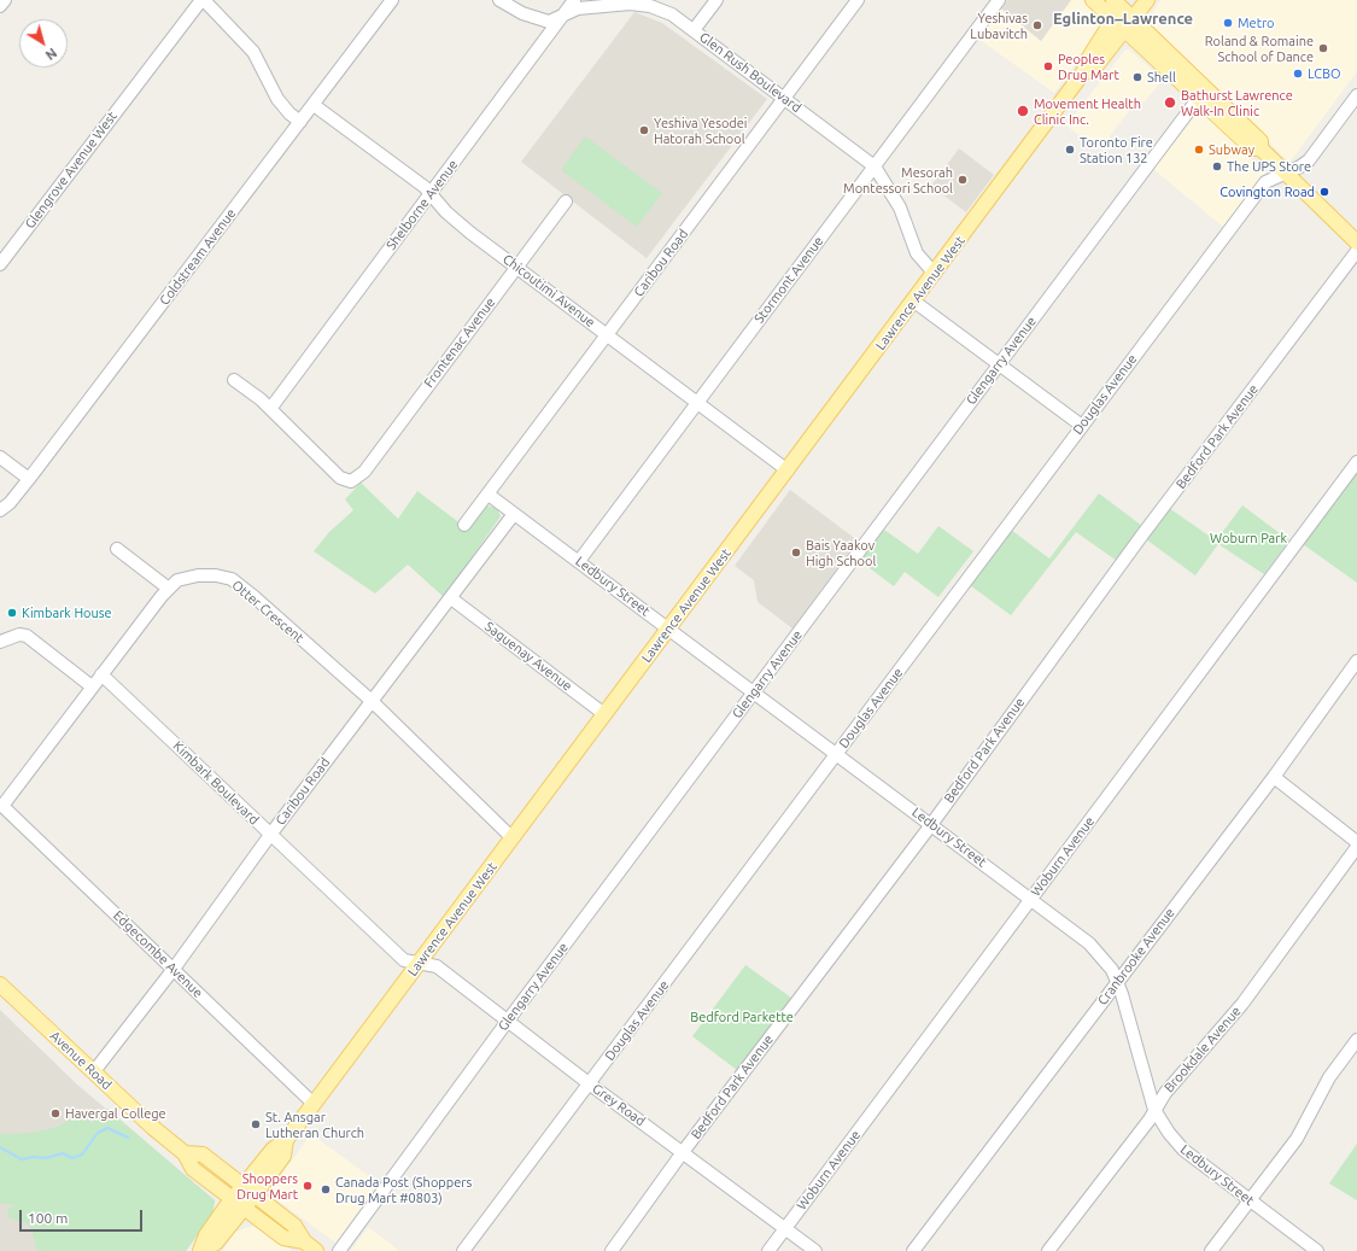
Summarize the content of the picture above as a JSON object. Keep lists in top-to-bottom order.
{
  "streets": {
    "main road": ["Lawrence Avenue West", "Avenue Road"],
    "street": [
      "Glen Rush Boulevard",
      "Glengrove Avenue West",
      "Shelborne Avenue",
      "Coldstream Avenue",
      "Caribou Road",
      "Stormont Avenue",
      "Chicoutimi Avenue",
      "Frontenac Avenue",
      "Glengarry Avenue",
      "Douglas Avenue",
      "Bedford Park Avenue",
      "Ledbury Street",
      "Otter Crescent",
      "Saguenay Avenue",
      "Kimbark Boulevard",
      "Woburn Avenue",
      "Edgecombe Avenue",
      "Cranbrooke Avenue",
      "Brookdale Avenue",
      "Grey Road"
    ]
  },
  "crossings": [
    ["Glen Rush Boulevard", "Shelborne Avenue"],
    ["Glen Rush Boulevard", "Caribou Road"],
    ["Glen Rush Boulevard", "Stormont Avenue"],
    ["Glen Rush Boulevard", "Lawrence Avenue West"],
    ["Shelborne Avenue", "Chicoutimi Avenue"],
    ["Shelborne Avenue", "Frontenac Avenue"],
    ["Coldstream Avenue", "Chicoutimi Avenue"],
    ["Caribou Road", "Chicoutimi Avenue"],
    ["Caribou Road", "Ledbury Street"],
    ["Caribou Road", "Otter Crescent"],
    ["Caribou Road", "Saguenay Avenue"],
    ["Caribou Road", "Kimbark Boulevard"],
    ["Caribou Road", "Edgecombe Avenue"],
    ["Caribou Road", "Avenue Road"],
    ["Stormont Avenue", "Chicoutimi Avenue"],
    ["Stormont Avenue", "Ledbury Street"],
    ["Chicoutimi Avenue", "Lawrence Avenue West"],
    ["Chicoutimi Avenue", "Frontenac Avenue"],
    ["Lawrence Avenue West", "Ledbury Street"],
    ["Lawrence Avenue West", "Otter Crescent"],
    ["Lawrence Avenue West", "Saguenay Avenue"],
    ["Lawrence Avenue West", "Kimbark Boulevard"],
    ["Lawrence Avenue West", "Edgecombe Avenue"],
    ["Lawrence Avenue West", "Avenue Road"],
    ["Lawrence Avenue West", "Grey Road"],
    ["Glengarry Avenue", "Ledbury Street"],
    ["Glengarry Avenue", "Grey Road"],
    ["Douglas Avenue", "Ledbury Street"],
    ["Douglas Avenue", "Grey Road"],
    ["Bedford Park Avenue", "Ledbury Street"],
    ["Bedford Park Avenue", "Grey Road"],
    ["Ledbury Street", "Woburn Avenue"],
    ["Ledbury Street", "Cranbrooke Avenue"],
    ["Ledbury Street", "Brookdale Avenue"],
    ["Otter Crescent", "Kimbark Boulevard"],
    ["Otter Crescent", "Edgecombe Avenue"],
    ["Kimbark Boulevard", "Grey Road"],
    ["Woburn Avenue", "Grey Road"]
  ],
  "districts": ["Eglinton–Lawrence"],
  "parks": ["Woburn Park", "Bedford Parkette"],
  "places": [
    "Metro",
    "Yeshivas Lubavitch",
    "Roland & Romaine School of Dance",
    "Peoples Drug Mart",
    "LCBO",
    "Shell",
    "Bathurst Lawrence Walk-In Clinic",
    "Movement Health Clinic Inc.",
    "Yeshiva Yesodei Hatorah School",
    "Toronto Fire Station 132",
    "Subway",
    "The UPS Store",
    "Mesorah Montessori School",
    "Covington Road",
    "Bais Yaakov High School",
    "Kimbark House",
    "Havergal College",
    "St. Ansgar Lutheran Church",
    "Shoppers Drug Mart",
    "Canada Post (Shoppers Drug Mart #0803)"
  ],
  "scale_bar": "100 m",
  "north": "bottom right"
}
